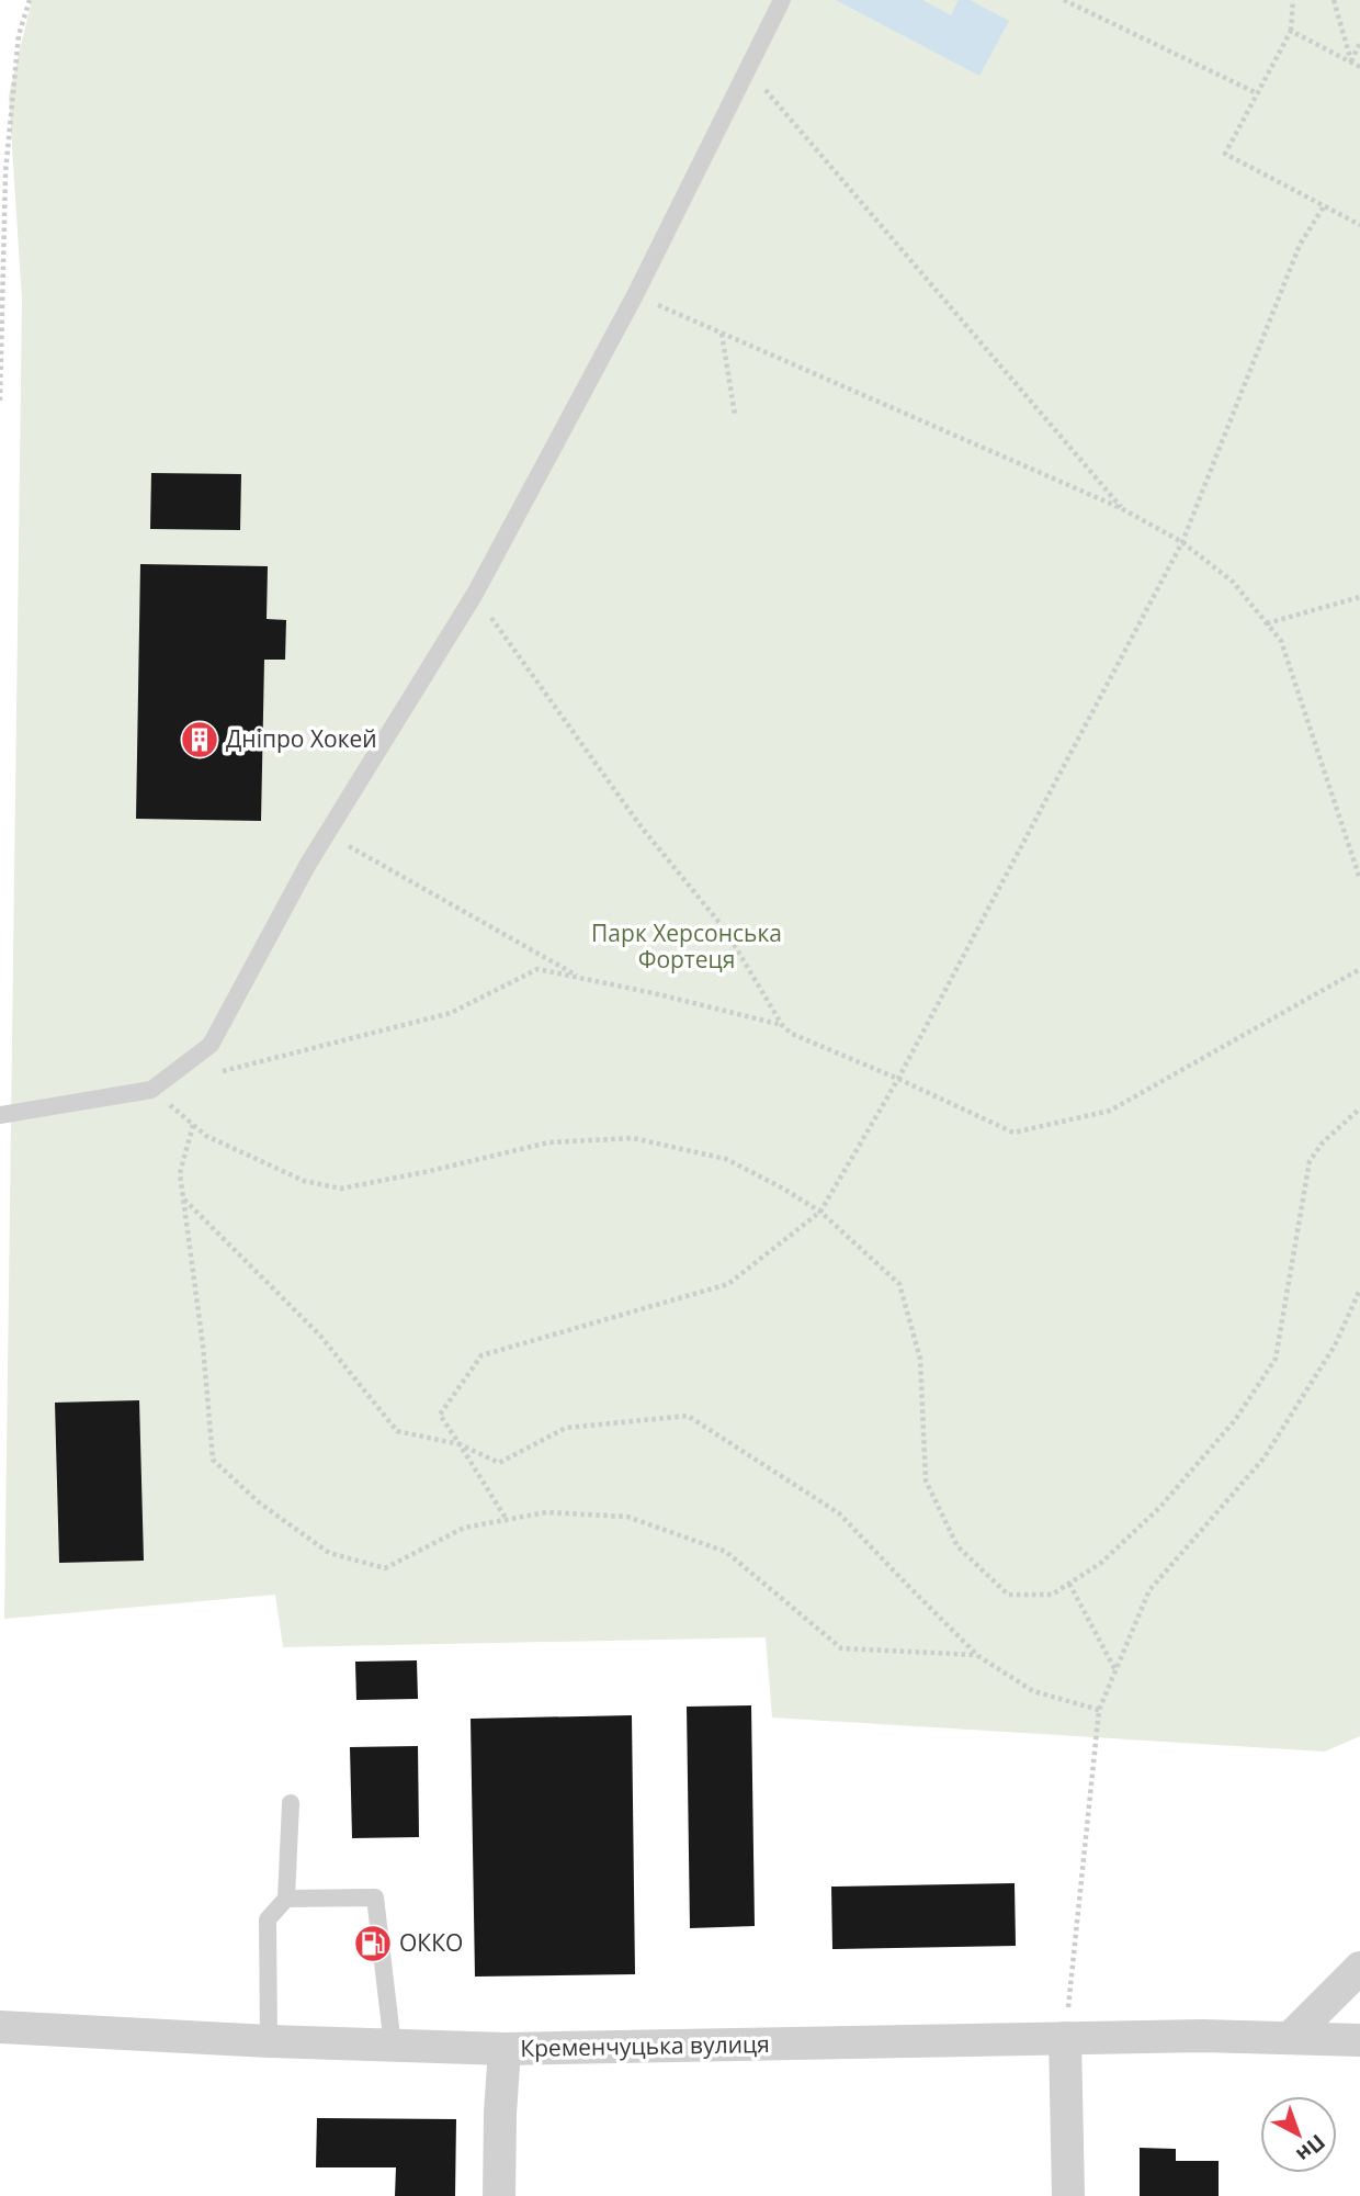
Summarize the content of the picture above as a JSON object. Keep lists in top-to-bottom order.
{
  "streets": {
    "street": ["Кременчуцька вулиця"]
  },
  "parks": ["Парк Херсонська Фортеця"],
  "places": {
    "building": ["Дніпро Хокей"],
    "fuel station": ["ОККО"]
  },
  "north": "bottom right"
}
